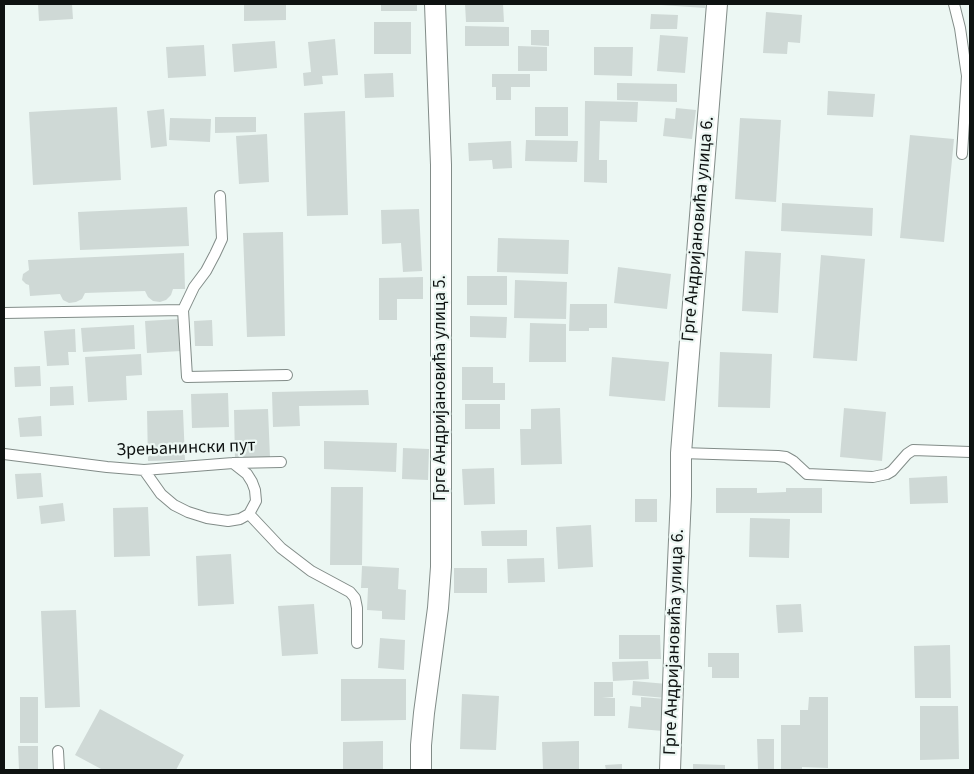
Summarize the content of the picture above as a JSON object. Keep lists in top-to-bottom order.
{
  "streets": {
    "street": ["Грге Андријановића улица 6.", "Грге Андријановића улица 5."],
    "lane": ["Зрењанински пут"]
  }
}
